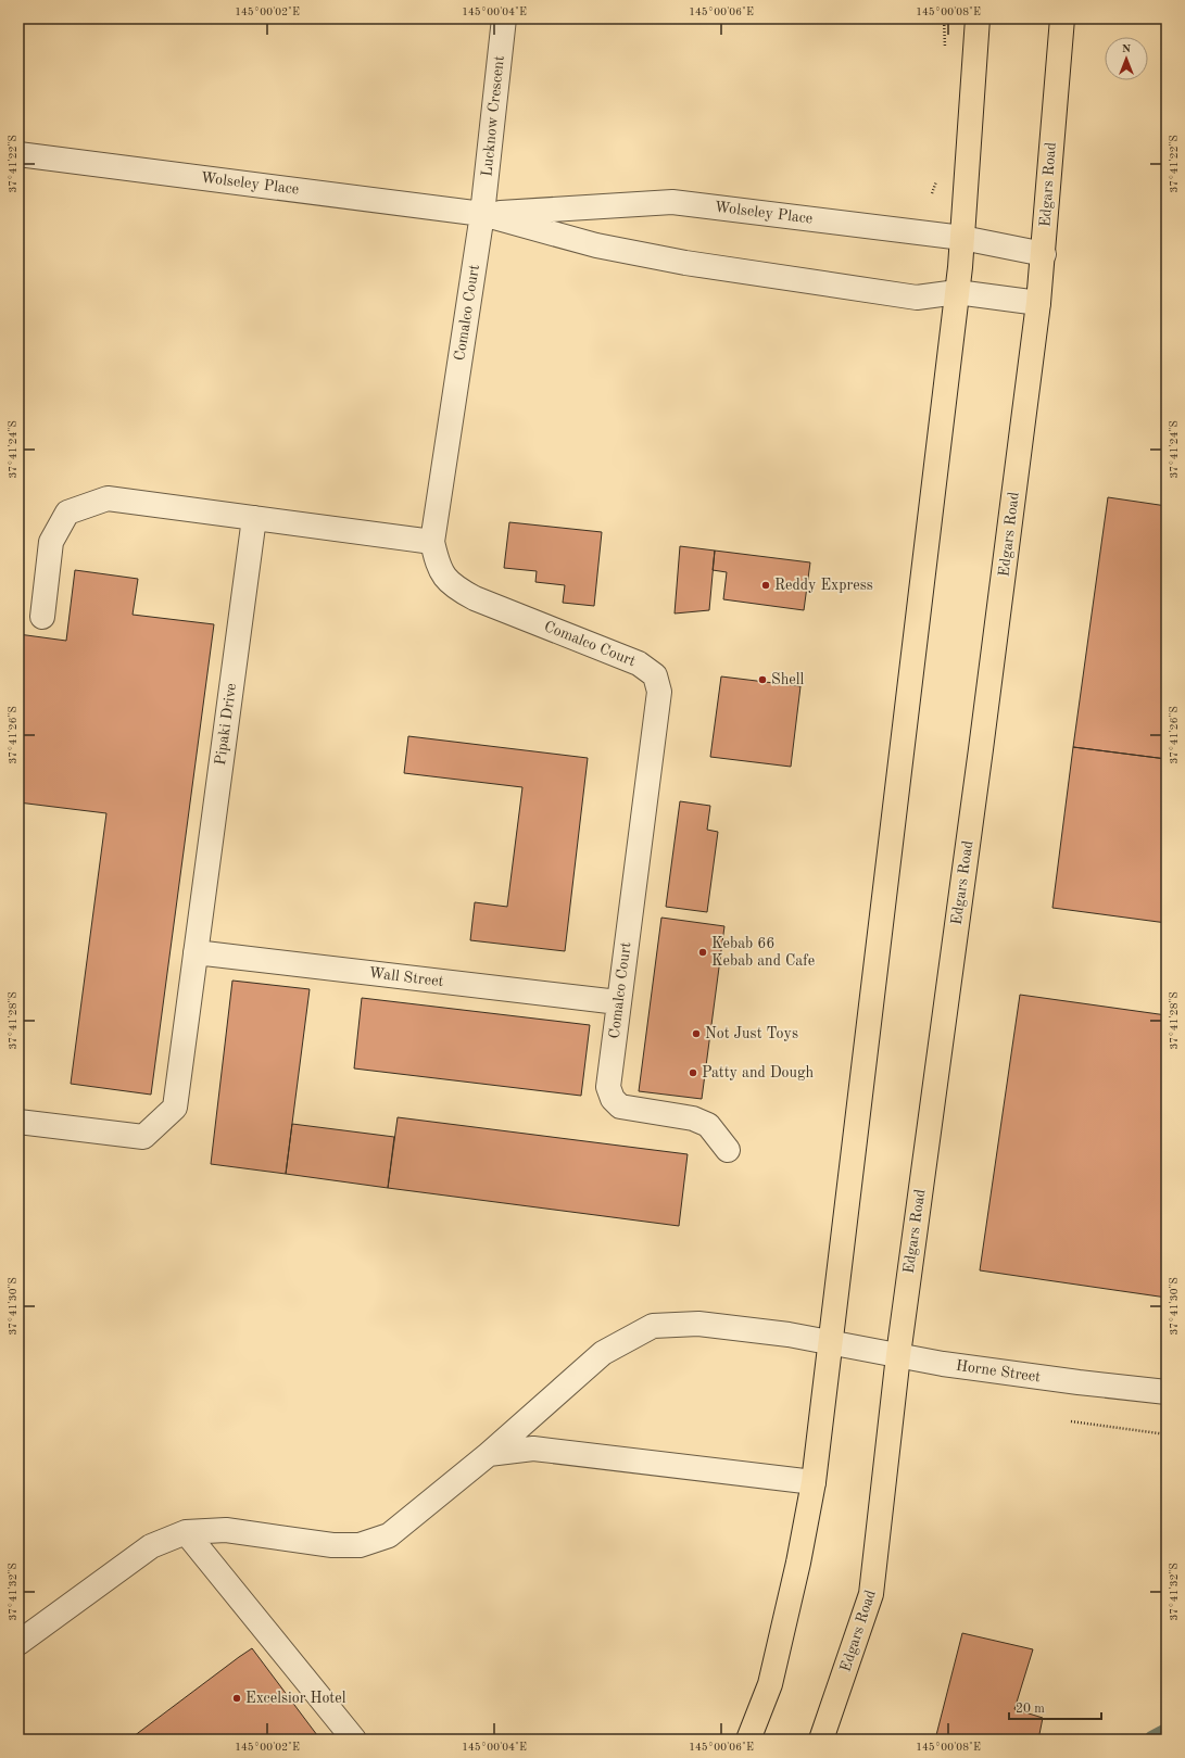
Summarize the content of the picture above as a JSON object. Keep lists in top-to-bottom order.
{
  "streets": {
    "main road": ["Edgars Road"],
    "street": [
      "Lucknow Crescent",
      "Wolseley Place",
      "Comalco Court",
      "Pipaki Drive",
      "Wall Street",
      "Horne Street"
    ]
  },
  "crossings": [
    ["Lucknow Crescent", "Wolseley Place"],
    ["Lucknow Crescent", "Comalco Court"],
    ["Wolseley Place", "Edgars Road"],
    ["Wolseley Place", "Comalco Court"],
    ["Edgars Road", "Horne Street"],
    ["Comalco Court", "Wall Street"],
    ["Pipaki Drive", "Wall Street"]
  ],
  "places": [
    "Reddy Express",
    "Shell",
    "Kebab 66 Kebab and Cafe",
    "Not Just Toys",
    "Patty and Dough",
    "Excelsior Hotel"
  ],
  "scale_bar": "20 m",
  "north": "top",
  "coordinates": [
    "145°00'02\"E",
    "145°00'04\"E",
    "145°00'06\"E",
    "145°00'08\"E",
    "37°41'22\"S",
    "37°41'24\"S",
    "37°41'26\"S",
    "37°41'28\"S",
    "37°41'30\"S",
    "37°41'32\"S"
  ]
}
